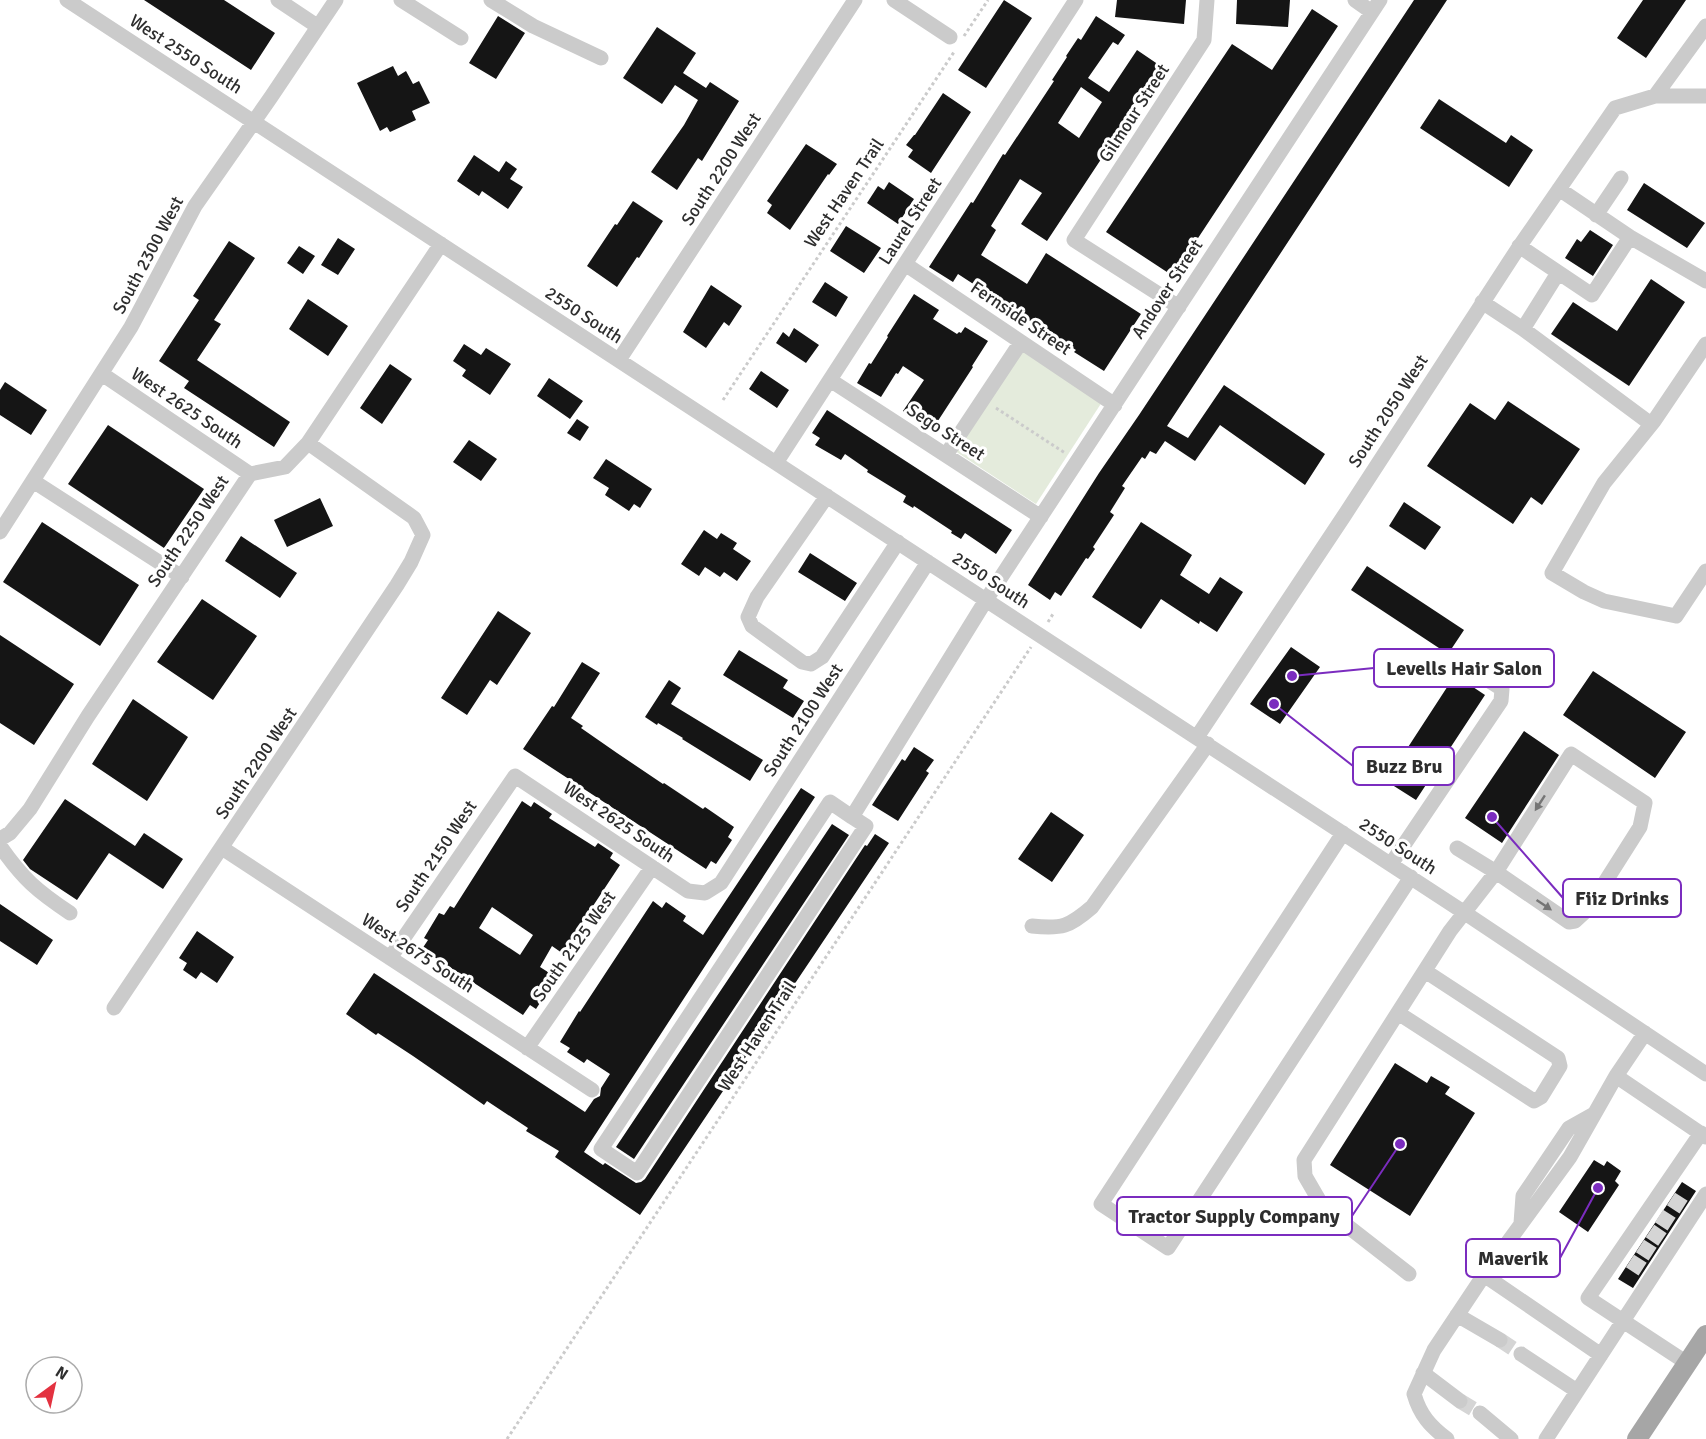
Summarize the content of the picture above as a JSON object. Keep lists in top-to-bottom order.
{
  "streets": {
    "street": [
      "West 2550 South",
      "Gilmour Street",
      "South 2200 West",
      "Laurel Street",
      "South 2300 West",
      "Andover Street",
      "2550 South",
      "Fernside Street",
      "West 2625 South",
      "South 2050 West",
      "Sego Street",
      "South 2250 West",
      "South 2100 West",
      "South 2150 West",
      "South 2125 West",
      "West 2675 South"
    ],
    "path": ["West Haven Trail"]
  },
  "crossings": [
    ["West 2550 South", "South 2300 West"],
    ["West 2550 South", "2550 South"],
    ["Gilmour Street", "Andover Street"],
    ["South 2200 West", "2550 South"],
    ["South 2200 West", "South 2250 West"],
    ["South 2200 West", "West 2675 South"],
    ["Laurel Street", "2550 South"],
    ["Laurel Street", "Fernside Street"],
    ["Laurel Street", "Sego Street"],
    ["South 2300 West", "2550 South"],
    ["South 2300 West", "West 2625 South"],
    ["Andover Street", "2550 South"],
    ["Andover Street", "Fernside Street"],
    ["Andover Street", "Sego Street"],
    ["2550 South", "South 2050 West"],
    ["2550 South", "South 2250 West"],
    ["2550 South", "South 2100 West"],
    ["West 2625 South", "South 2250 West"],
    ["West 2625 South", "South 2100 West"],
    ["West 2625 South", "South 2150 West"],
    ["West 2625 South", "South 2125 West"],
    ["South 2150 West", "West 2675 South"],
    ["South 2125 West", "West 2675 South"]
  ],
  "places": [
    "Levells Hair Salon",
    "Buzz Bru",
    "Fiiz Drinks",
    "Tractor Supply Company",
    "Maverik"
  ],
  "north": "top right"
}
